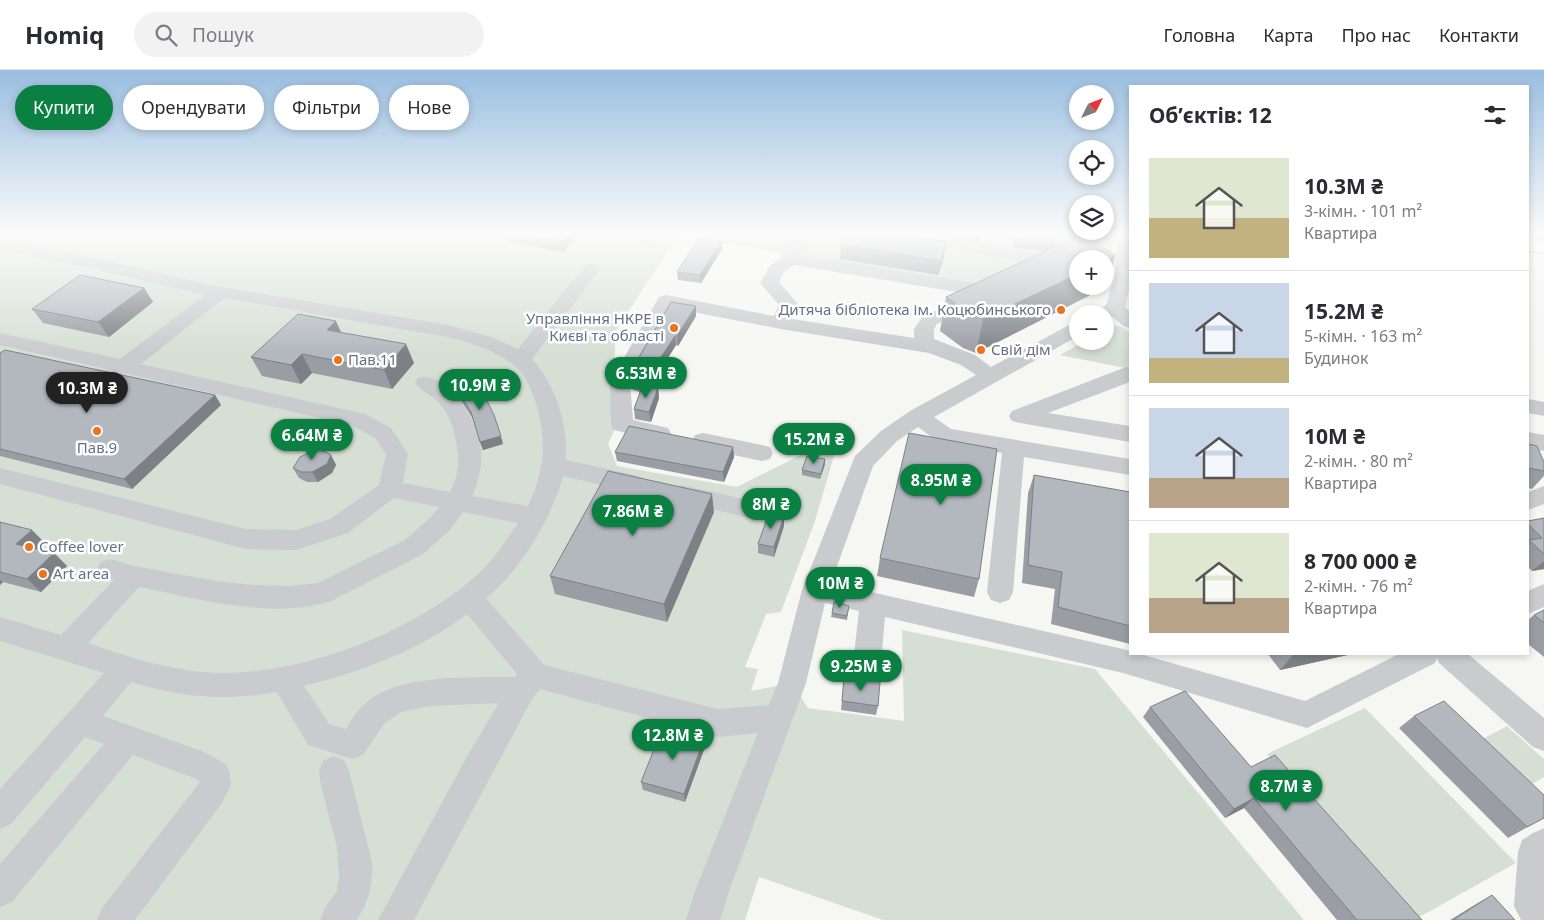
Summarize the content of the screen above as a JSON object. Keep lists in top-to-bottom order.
{
  "places": [
    "Дитяча бібліотека ім. Коцюбинського",
    "Управління НКРЕ в Києві та області",
    "Свій дім",
    "Пав.11",
    "Пав.9",
    "Coffee lover",
    "Art area"
  ],
  "north": "top right",
  "page": {
    "header": "Homiq",
    "search": "Пошук",
    "nav": [
      "Головна",
      "Карта",
      "Про нас",
      "Контакти"
    ],
    "map_buttons": ["+", "−"],
    "chip": [
      "Купити",
      "Орендувати",
      "Фільтри",
      "Нове"
    ],
    "heading": "Об’єктів: 12",
    "list": [
      {
        "name": "10.3M ₴",
        "note": "3-кімн. · 101 m² · Квартира"
      },
      {
        "name": "15.2M ₴",
        "note": "5-кімн. · 163 m² · Будинок"
      },
      {
        "name": "10M ₴",
        "note": "2-кімн. · 80 m² · Квартира"
      },
      {
        "name": "8 700 000 ₴",
        "note": "2-кімн. · 76 m² · Квартира"
      }
    ],
    "price": [
      "6.53M ₴",
      "10.9M ₴",
      "10.3M ₴",
      "6.64M ₴",
      "15.2M ₴",
      "8.95M ₴",
      "8M ₴",
      "7.86M ₴",
      "10M ₴",
      "9.25M ₴",
      "12.8M ₴",
      "8.7M ₴"
    ]
  }
}
